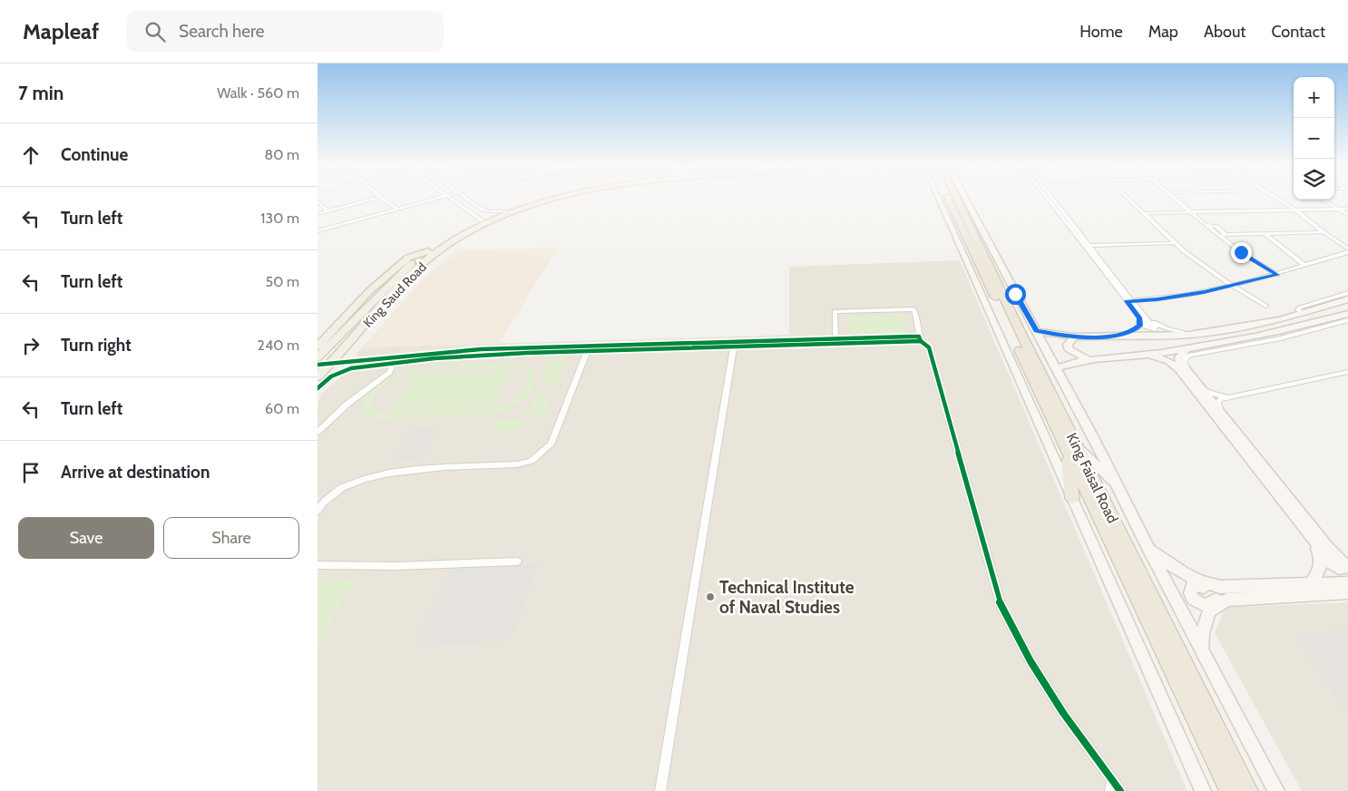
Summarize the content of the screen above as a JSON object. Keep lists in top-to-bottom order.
{
  "streets": {
    "highway": ["King Faisal Road"],
    "main road": ["King Saud Road"]
  },
  "places": ["Technical Institute of Naval Studies"],
  "page": {
    "header": "Mapleaf",
    "search": "Search here",
    "nav": [
      "Home",
      "Map",
      "About",
      "Contact"
    ],
    "heading": ["7 min", "Walk · 560 m"],
    "map_buttons": ["+", "−"],
    "list": [
      ["Continue", "80 m"],
      ["Turn left", "130 m"],
      ["Turn left", "50 m"],
      ["Turn right", "240 m"],
      ["Turn left", "60 m"],
      "Arrive at destination"
    ],
    "buttons": ["Save", "Share"]
  }
}
